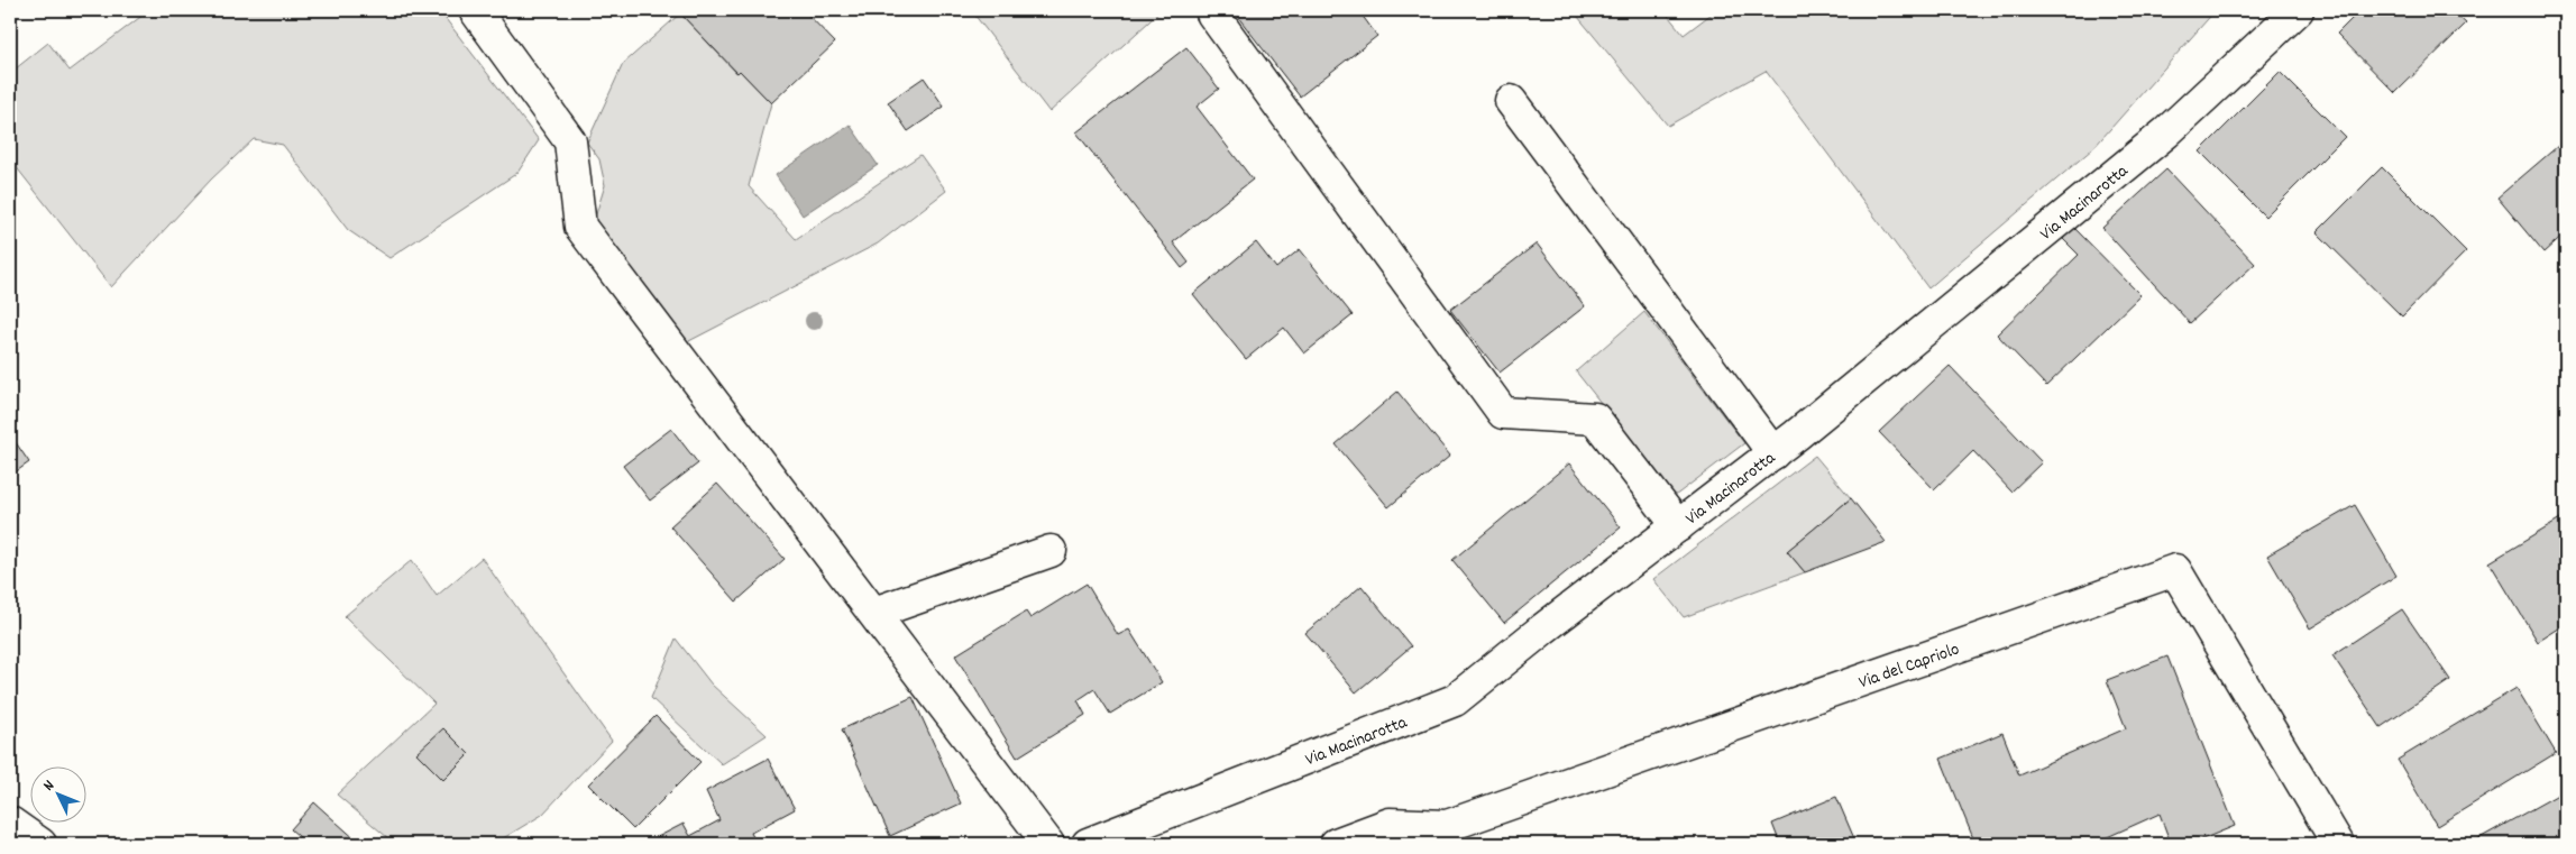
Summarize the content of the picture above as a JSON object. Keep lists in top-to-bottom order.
{
  "streets": {
    "street": ["Via Macinarotta", "Via del Capriolo"]
  },
  "north": "top left"
}
